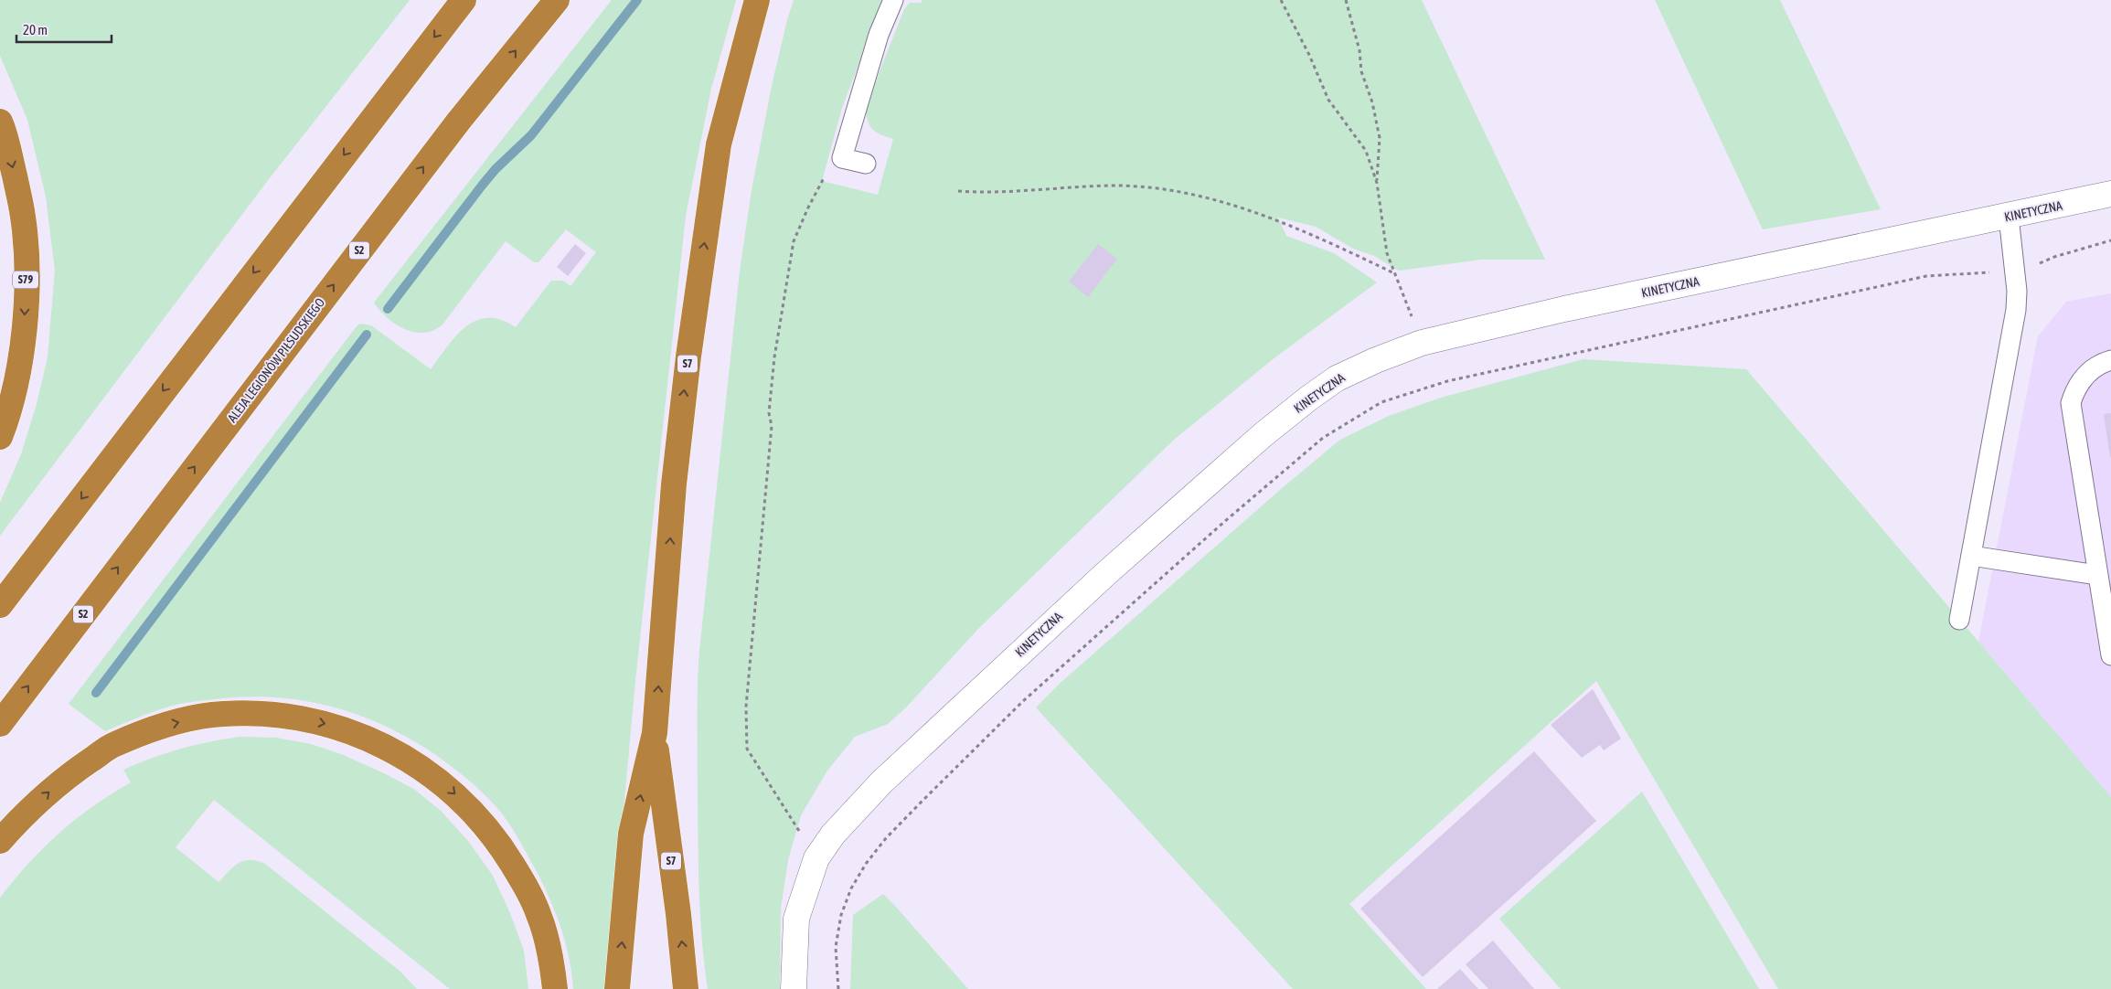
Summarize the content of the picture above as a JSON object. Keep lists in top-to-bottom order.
{
  "streets": {
    "highway": [
      "S2",
      "S79",
      "ALEJA LEGIONÓW PIŁSUDSKIEGO",
      "S7"
    ],
    "street": ["KINETYCZNA"]
  },
  "scale_bar": "20 m"
}
